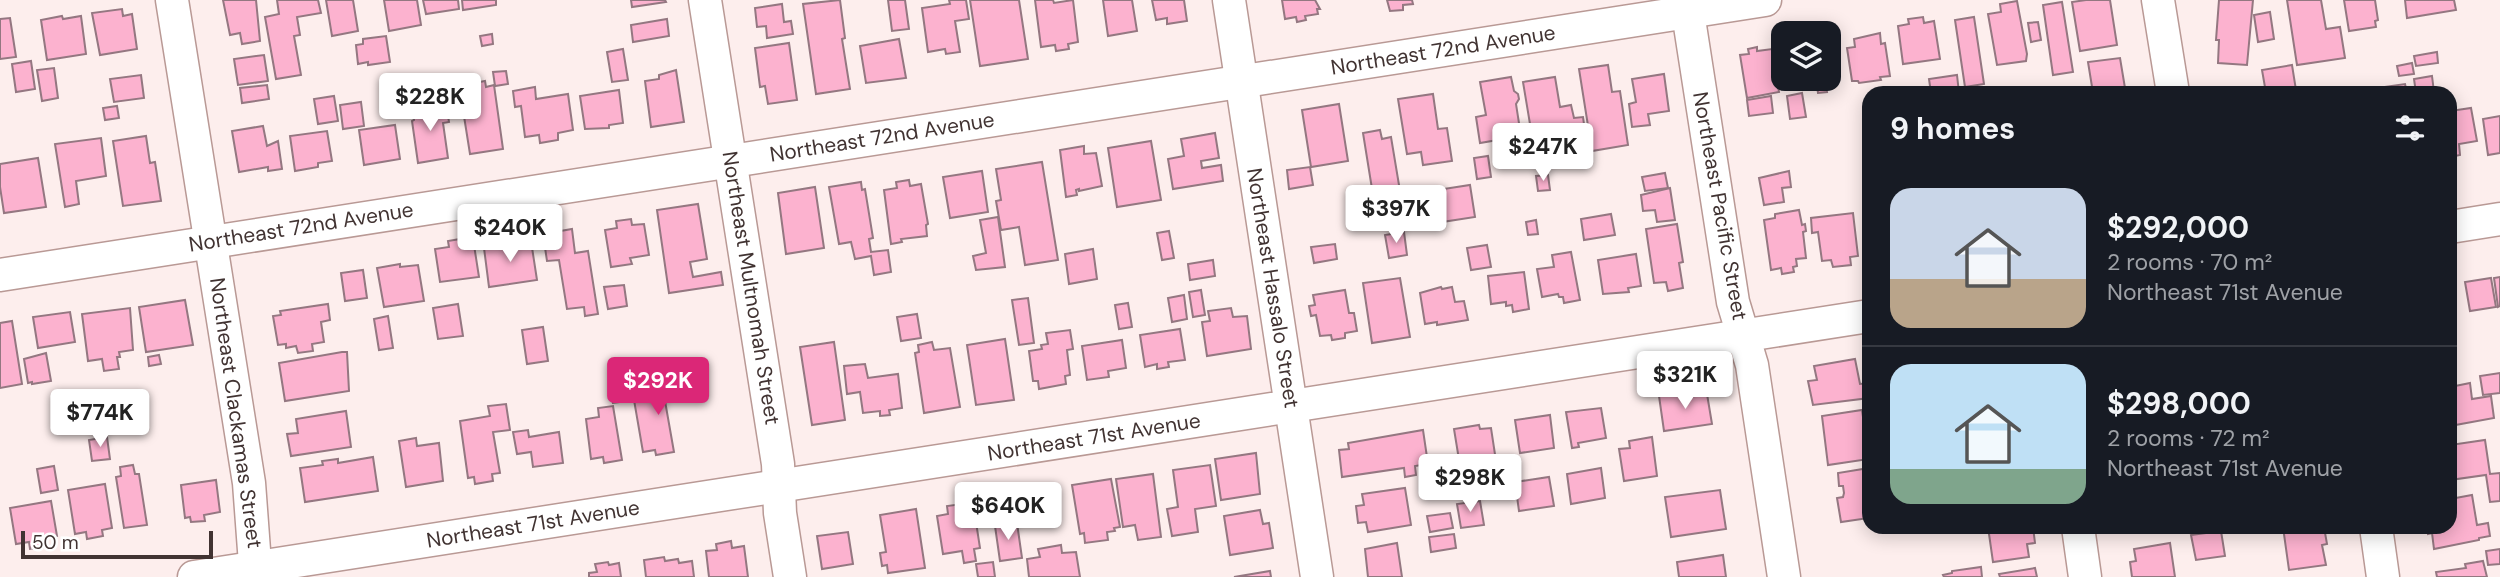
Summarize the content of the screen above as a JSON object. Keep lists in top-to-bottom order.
{
  "streets": {
    "street": [
      "Northeast 72nd Avenue",
      "Northeast Pacific Street",
      "Northeast Multnomah Street",
      "Northeast Hassalo Street",
      "Northeast Clackamas Street",
      "Northeast 71st Avenue"
    ]
  },
  "crossings": [
    ["Northeast 72nd Avenue", "Northeast Pacific Street"],
    ["Northeast 72nd Avenue", "Northeast Multnomah Street"],
    ["Northeast 72nd Avenue", "Northeast Hassalo Street"],
    ["Northeast 72nd Avenue", "Northeast Clackamas Street"],
    ["Northeast Pacific Street", "Northeast 71st Avenue"],
    ["Northeast Multnomah Street", "Northeast 71st Avenue"],
    ["Northeast Hassalo Street", "Northeast 71st Avenue"],
    ["Northeast Clackamas Street", "Northeast 71st Avenue"]
  ],
  "scale_bar": "50 m",
  "page": {
    "price": [
      "$228K",
      "$247K",
      "$397K",
      "$240K",
      "$321K",
      "$292K",
      "$774K",
      "$298K",
      "$640K"
    ],
    "heading": "9 homes",
    "list": [
      {
        "name": "$292,000",
        "note": "2 rooms · 70 m² · Northeast 71st Avenue"
      },
      {
        "name": "$298,000",
        "note": "2 rooms · 72 m² · Northeast 71st Avenue"
      }
    ],
    "scale": "50 m"
  }
}
